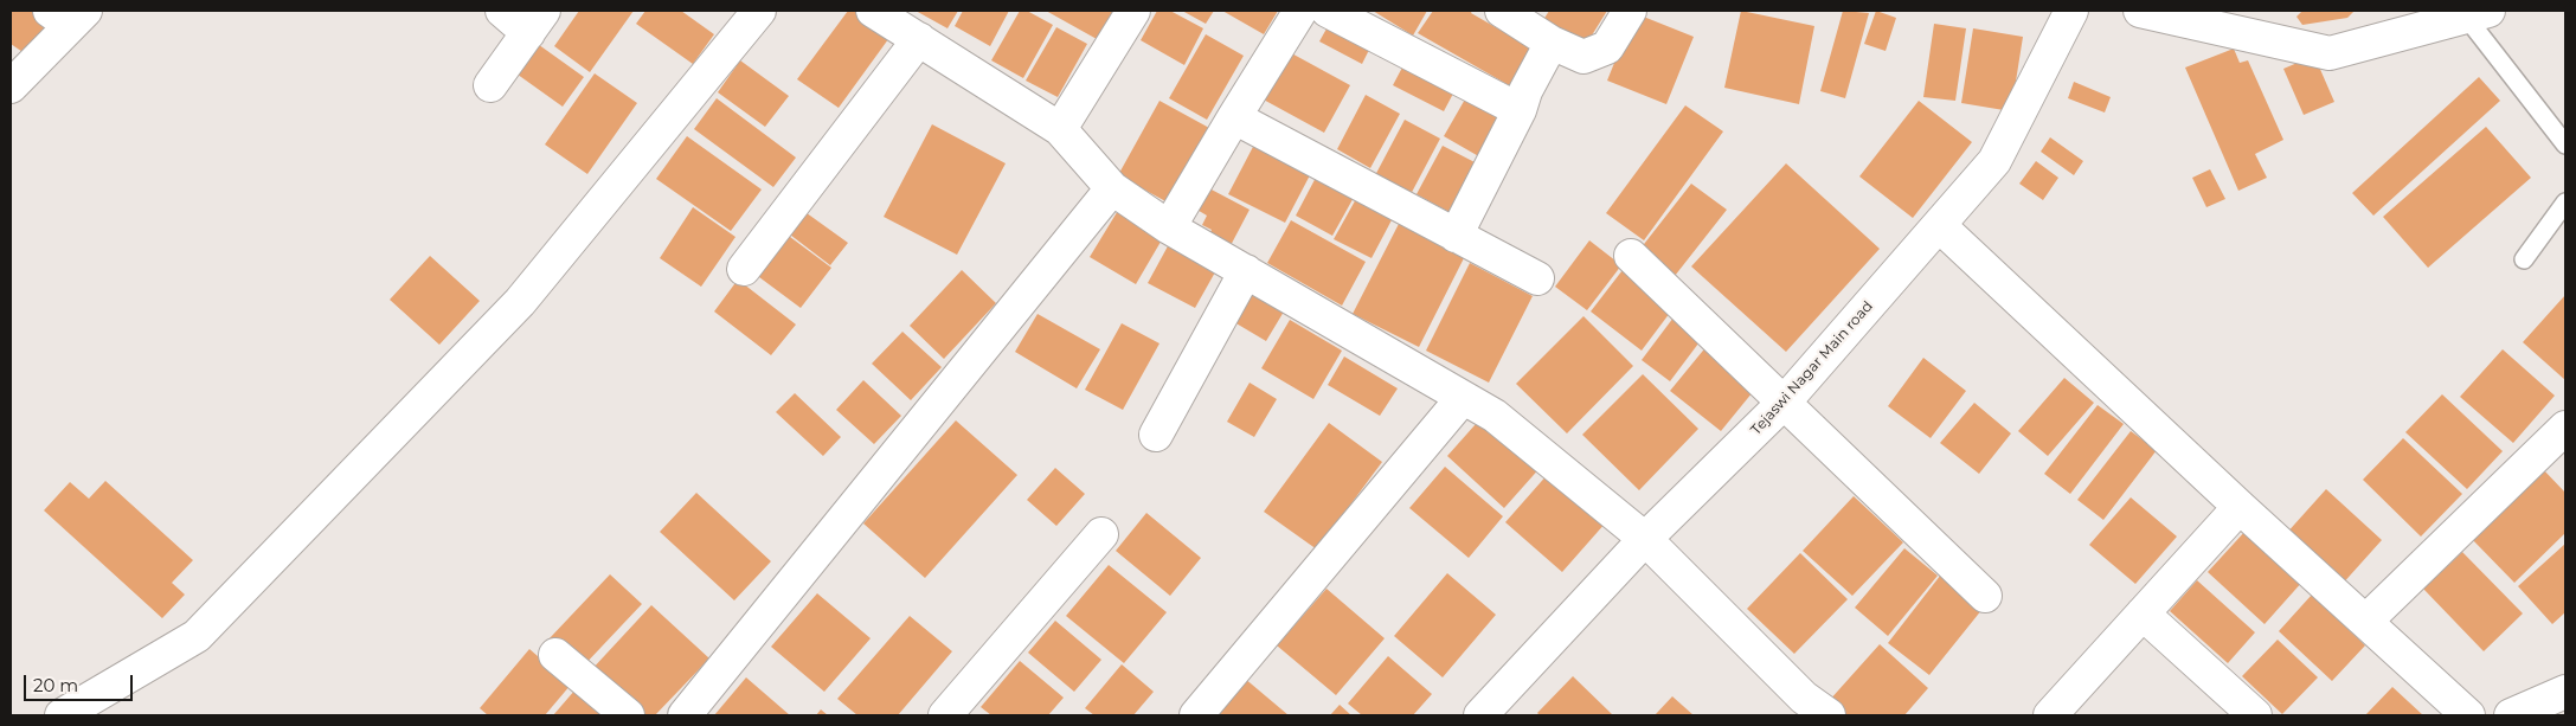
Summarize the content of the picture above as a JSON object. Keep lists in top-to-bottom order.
{
  "streets": {
    "street": ["Tejaswi Nagar Main road"]
  },
  "scale_bar": "20 m"
}
